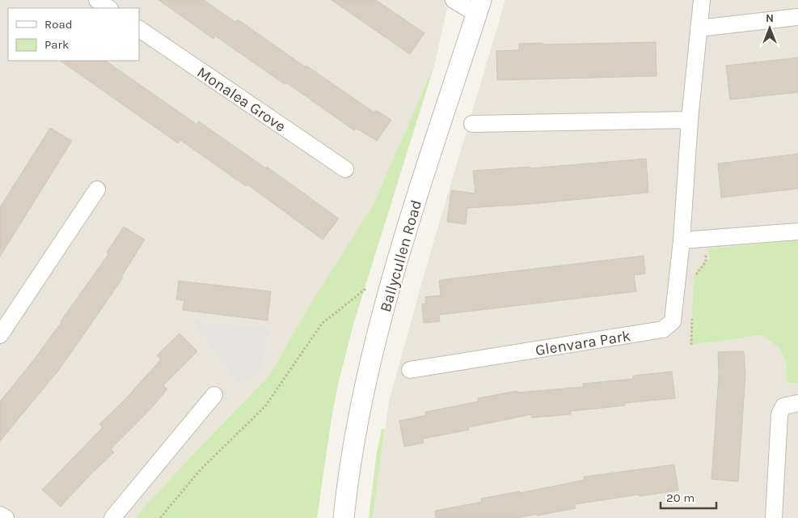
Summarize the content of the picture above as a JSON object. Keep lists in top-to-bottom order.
{
  "streets": {
    "street": ["Monalea Grove", "Ballycullen Road", "Glenvara Park"]
  },
  "legend": ["Road", "Park"],
  "scale_bar": "20 m",
  "north": "top"
}
